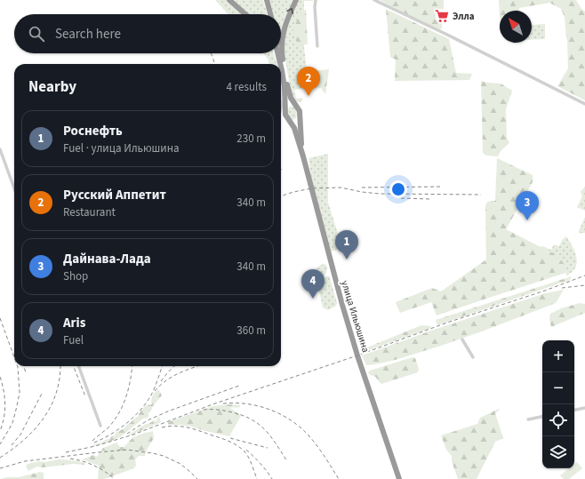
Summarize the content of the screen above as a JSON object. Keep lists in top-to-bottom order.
{
  "streets": {
    "highway": ["улица Ильюшина"]
  },
  "places": {
    "supermarket": ["Элла"]
  },
  "north": "top left",
  "page": {
    "search": "Search here",
    "heading": ["Nearby", "4 results"],
    "pins": [
      "2",
      "3",
      "1",
      "4"
    ],
    "list": [
      {
        "mark": "1",
        "name": "Роснефть",
        "note": "Fuel · улица Ильюшина",
        "value": "230 m"
      },
      {
        "mark": "2",
        "name": "Русский Аппетит",
        "note": "Restaurant",
        "value": "340 m"
      },
      {
        "mark": "3",
        "name": "Дайнава-Лада",
        "note": "Shop",
        "value": "340 m"
      },
      {
        "mark": "4",
        "name": "Aris",
        "note": "Fuel",
        "value": "360 m"
      }
    ],
    "map_buttons": ["+", "−"]
  }
}
